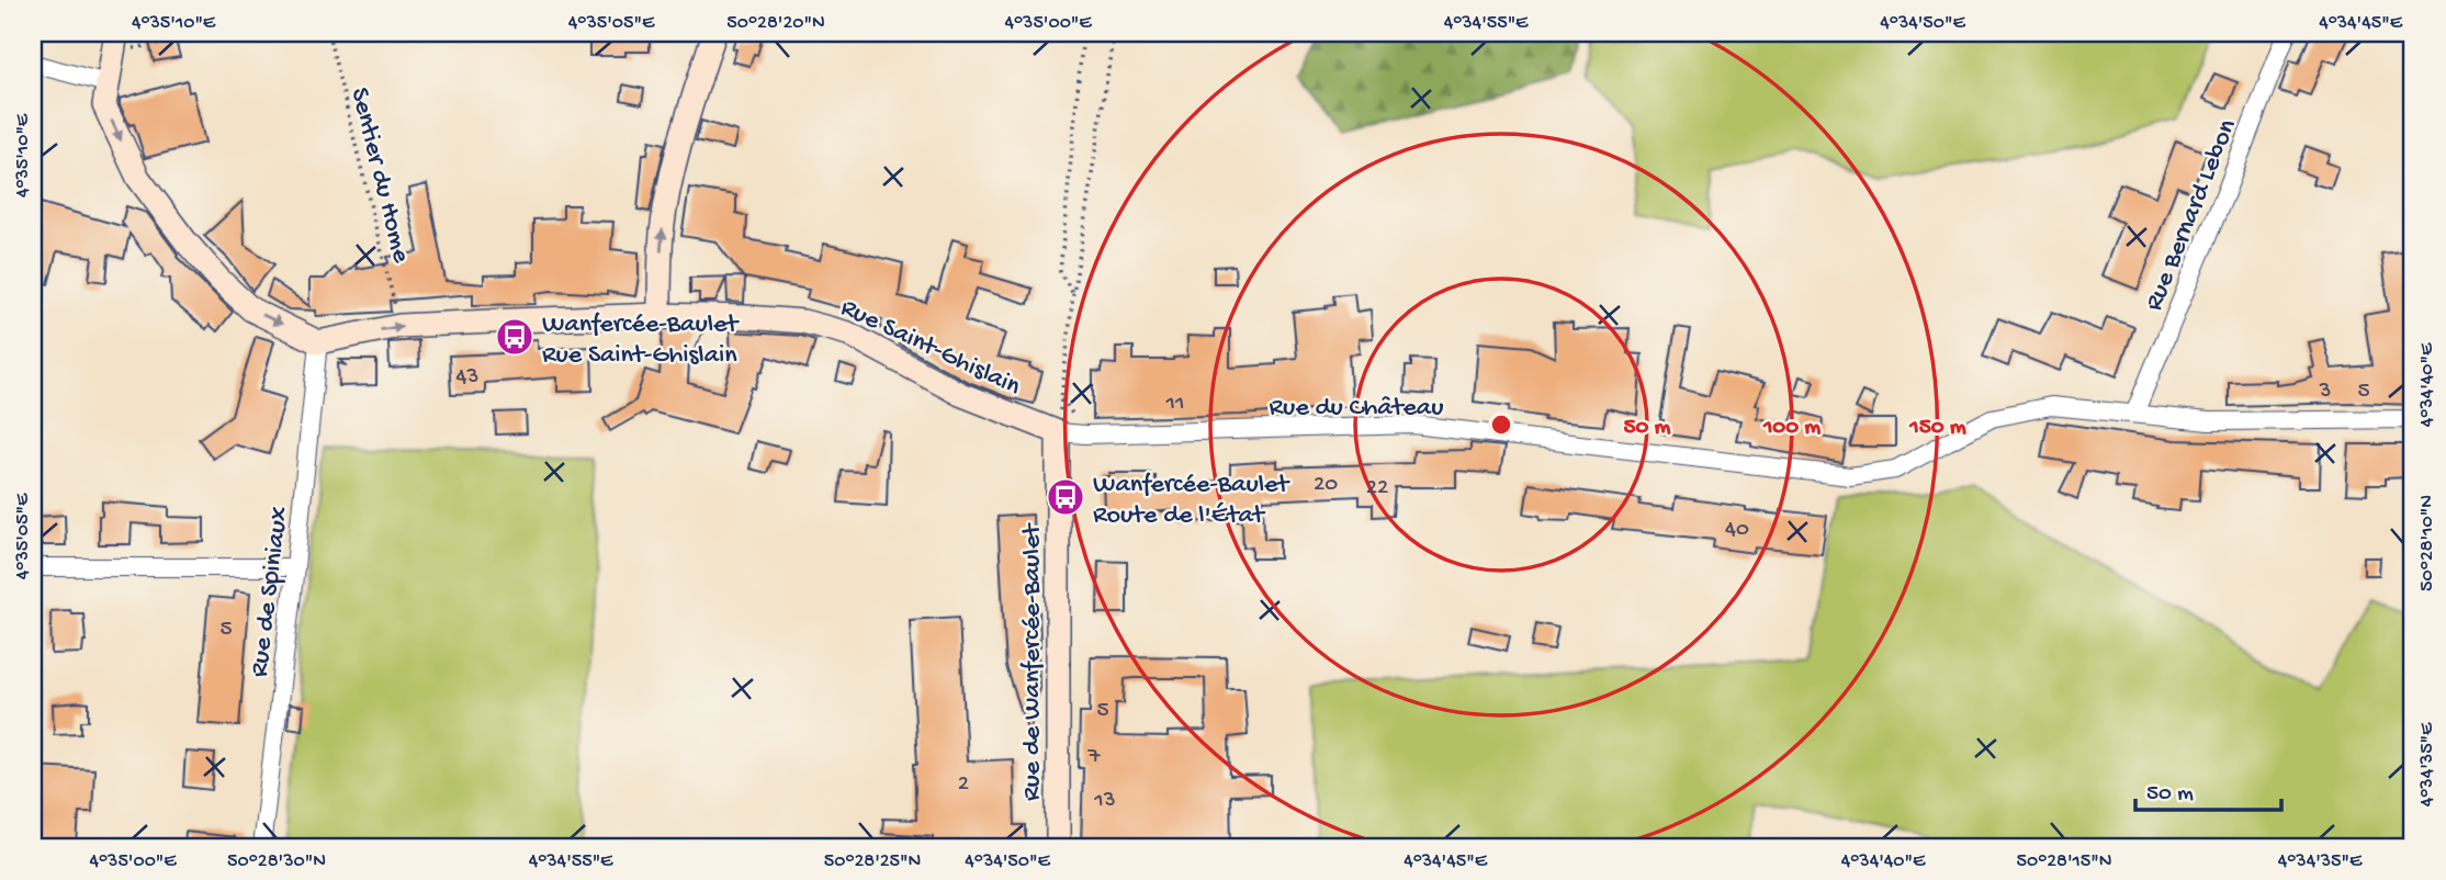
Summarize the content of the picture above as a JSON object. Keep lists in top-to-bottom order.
{
  "streets": {
    "main road": ["Rue Saint-Ghislain", "Rue de Wanfercée-Baulet"],
    "street": ["Rue Bernard Lebon", "Rue du Château", "Rue de Spiniaux"],
    "path": ["Sentier du Home"]
  },
  "crossings": [
    ["Sentier du Home", "Rue Saint-Ghislain"],
    ["Rue Bernard Lebon", "Rue du Château"],
    ["Rue Saint-Ghislain", "Rue du Château"],
    ["Rue Saint-Ghislain", "Rue de Spiniaux"],
    ["Rue Saint-Ghislain", "Rue de Wanfercée-Baulet"],
    ["Rue du Château", "Rue de Wanfercée-Baulet"]
  ],
  "places": {
    "bus stop": ["Wanfercée-Baulet Rue Saint-Ghislain", "Wanfercée-Baulet Route de l'État"]
  },
  "house_numbers": [
    "43",
    "3",
    "5",
    "11",
    "20",
    "22",
    "40",
    "5",
    "5",
    "7",
    "2",
    "13"
  ],
  "scale_bar": "50 m",
  "coordinates": [
    "4°35'10\"E",
    "4°35'05\"E",
    "50°28'20\"N",
    "4°35'00\"E",
    "4°34'55\"E",
    "4°34'50\"E",
    "4°34'45\"E",
    "4°34'40\"E",
    "50°28'10\"N",
    "4°34'35\"E",
    "50°28'30\"N",
    "50°28'25\"N",
    "50°28'15\"N"
  ],
  "rings": ["50 m", "100 m", "150 m"]
}
